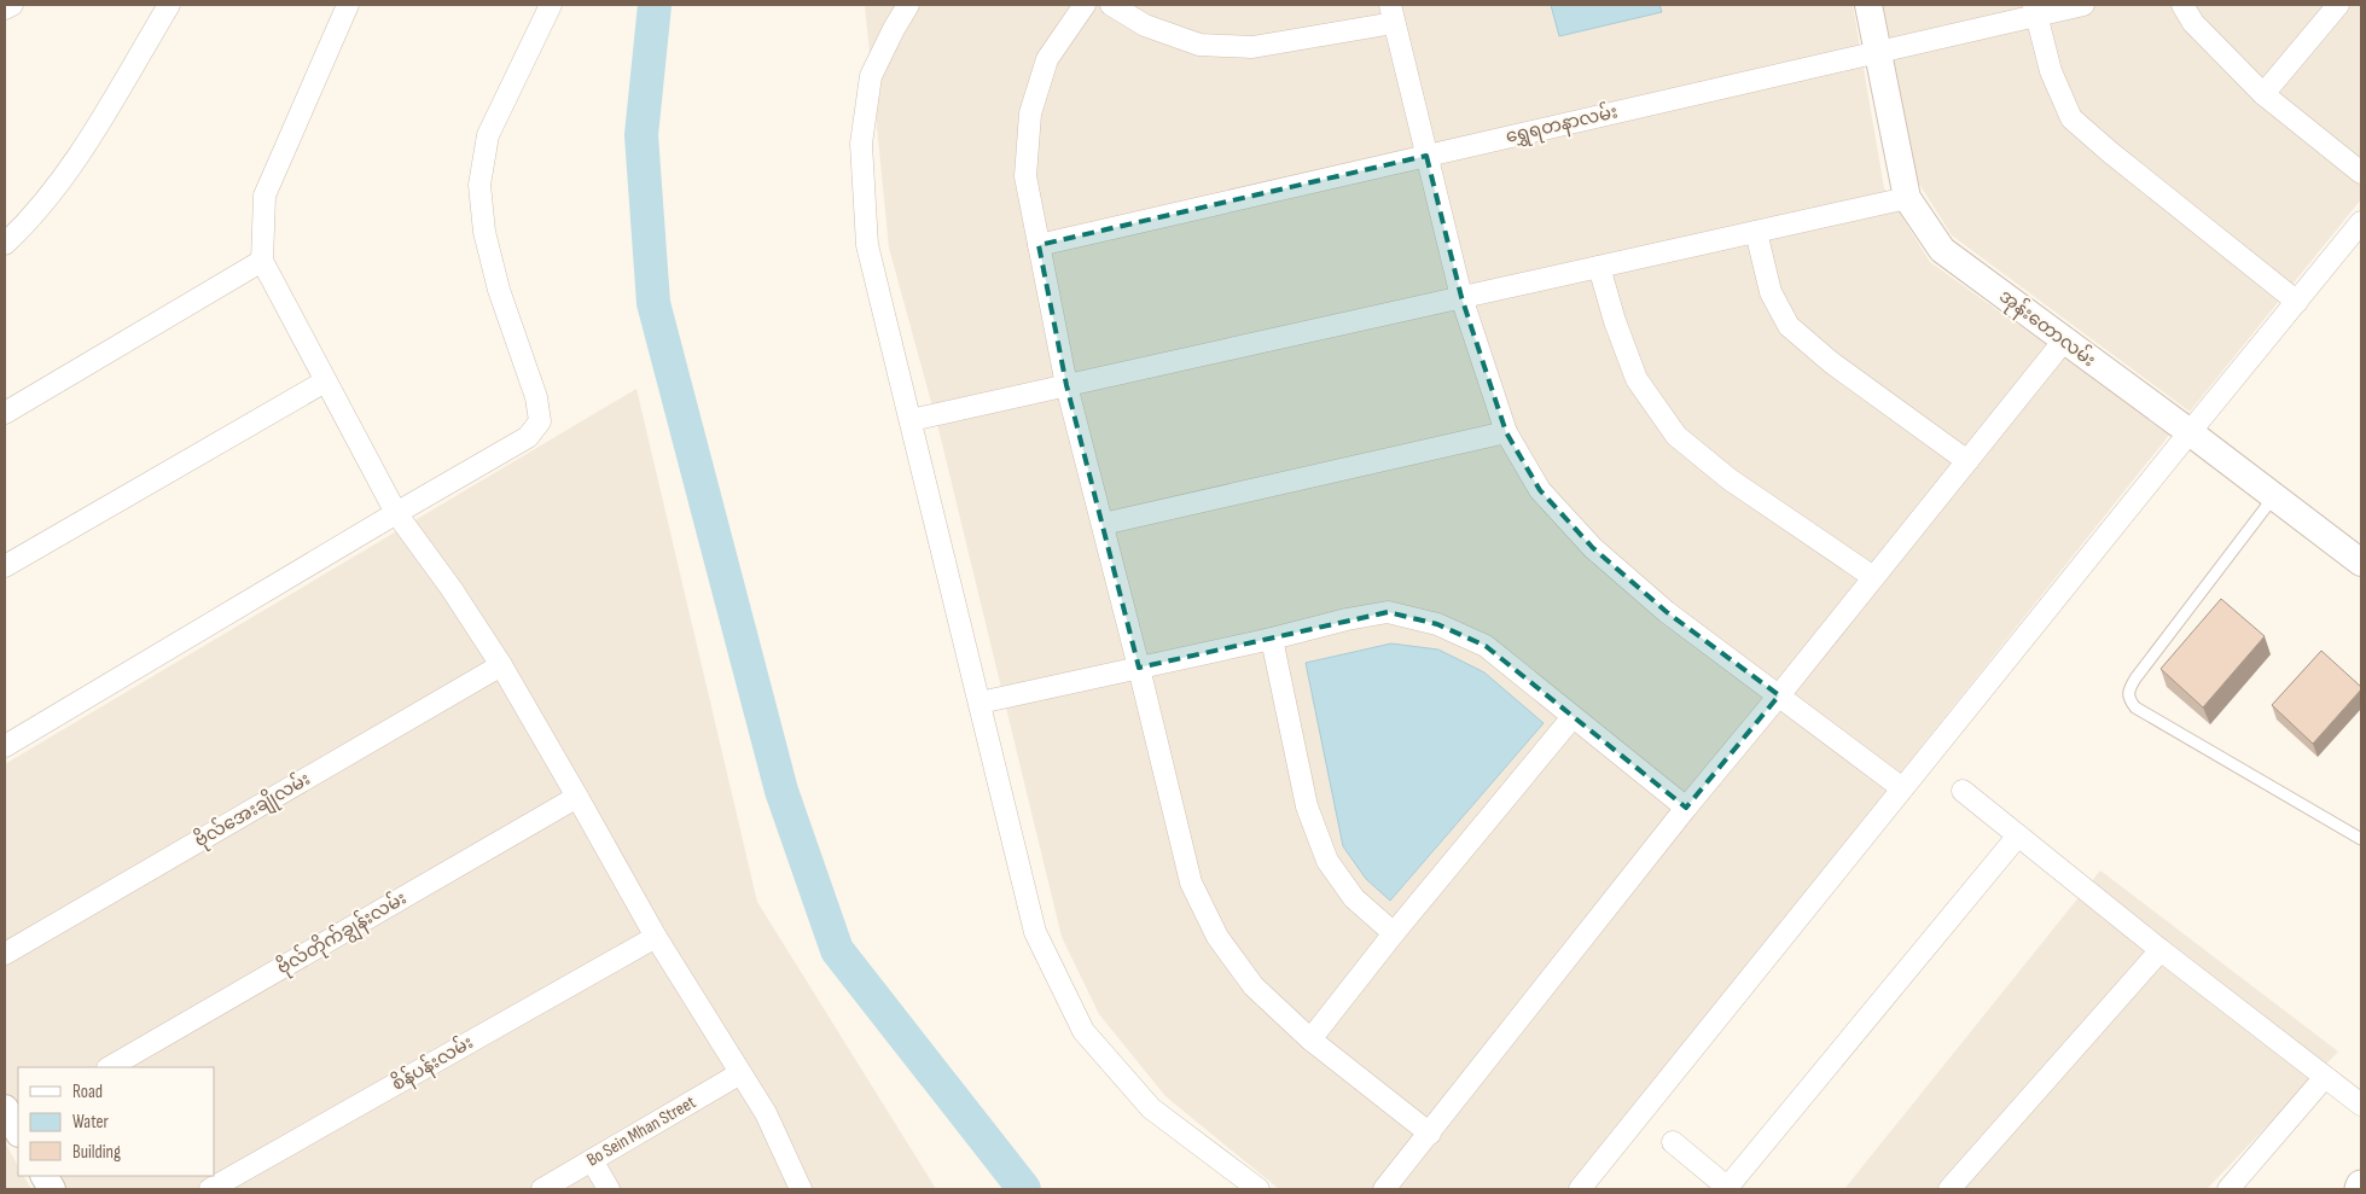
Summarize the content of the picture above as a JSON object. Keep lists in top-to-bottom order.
{
  "streets": {
    "street": [
      "ရွှေရတနာလမ်း",
      "အုန်းတောလမ်း",
      "ဗိုလ်အေးချိုလမ်း",
      "ဗိုလ်တိုက်ချွန်းလမ်း",
      "စိန်ပန်းလမ်း",
      "Bo Sein Mhan Street"
    ]
  },
  "crossings": [
    ["ရွှေရတနာလမ်း", "အုန်းတောလမ်း"]
  ],
  "legend": ["Road", "Water", "Building"]
}
